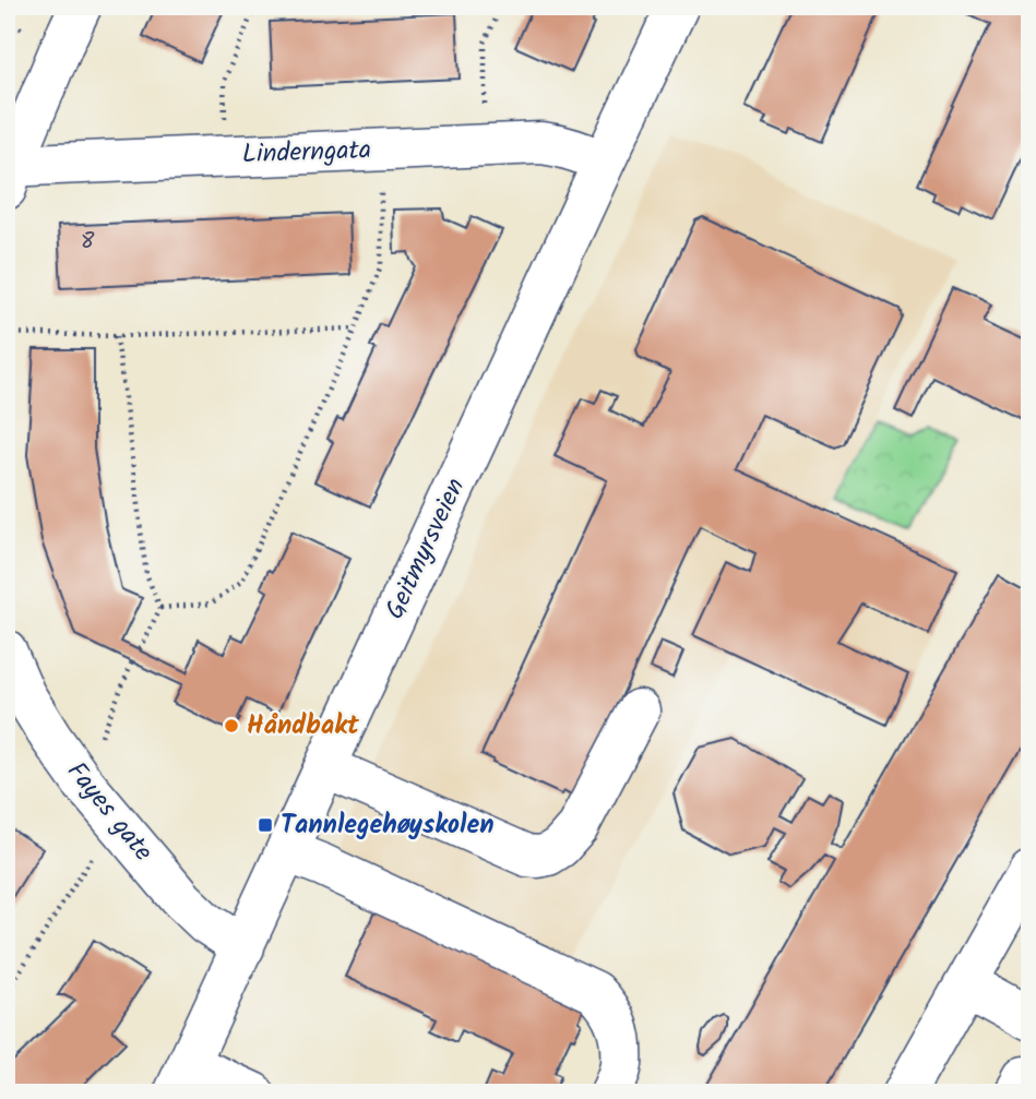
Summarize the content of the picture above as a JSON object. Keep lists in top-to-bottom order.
{
  "streets": {
    "street": ["Linderngata", "Geitmyrsveien", "Fayes gate"]
  },
  "crossings": [
    ["Linderngata", "Geitmyrsveien"],
    ["Geitmyrsveien", "Fayes gate"]
  ],
  "places": {
    "other": ["Håndbakt"],
    "transit": ["Tannlegehøyskolen"]
  },
  "house_numbers": ["8"]
}
